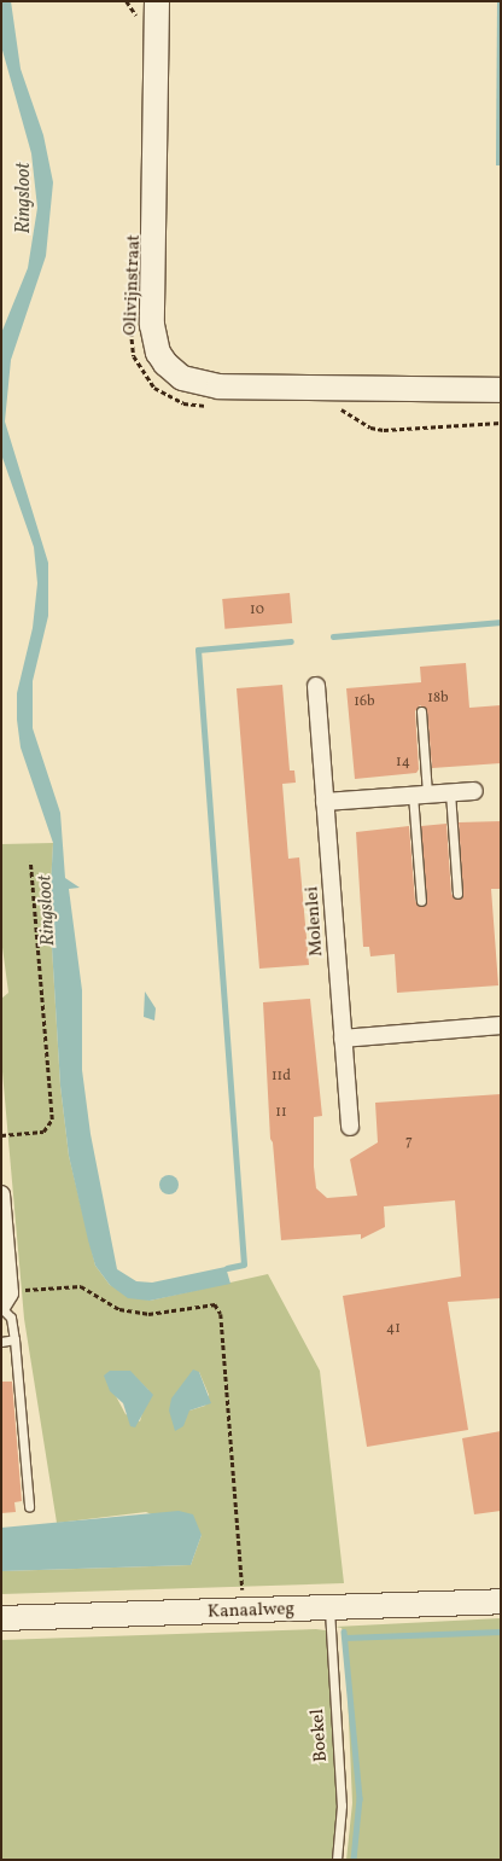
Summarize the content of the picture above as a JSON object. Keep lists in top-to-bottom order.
{
  "streets": {
    "street": ["Olivijnstraat", "Molenlei", "Kanaalweg"],
    "lane": ["Boekel"]
  },
  "crossings": [
    ["Kanaalweg", "Boekel"]
  ],
  "water": ["Ringsloot"],
  "house_numbers": [
    "10",
    "18b",
    "16b",
    "14",
    "11d",
    "11",
    "7",
    "41"
  ]
}
